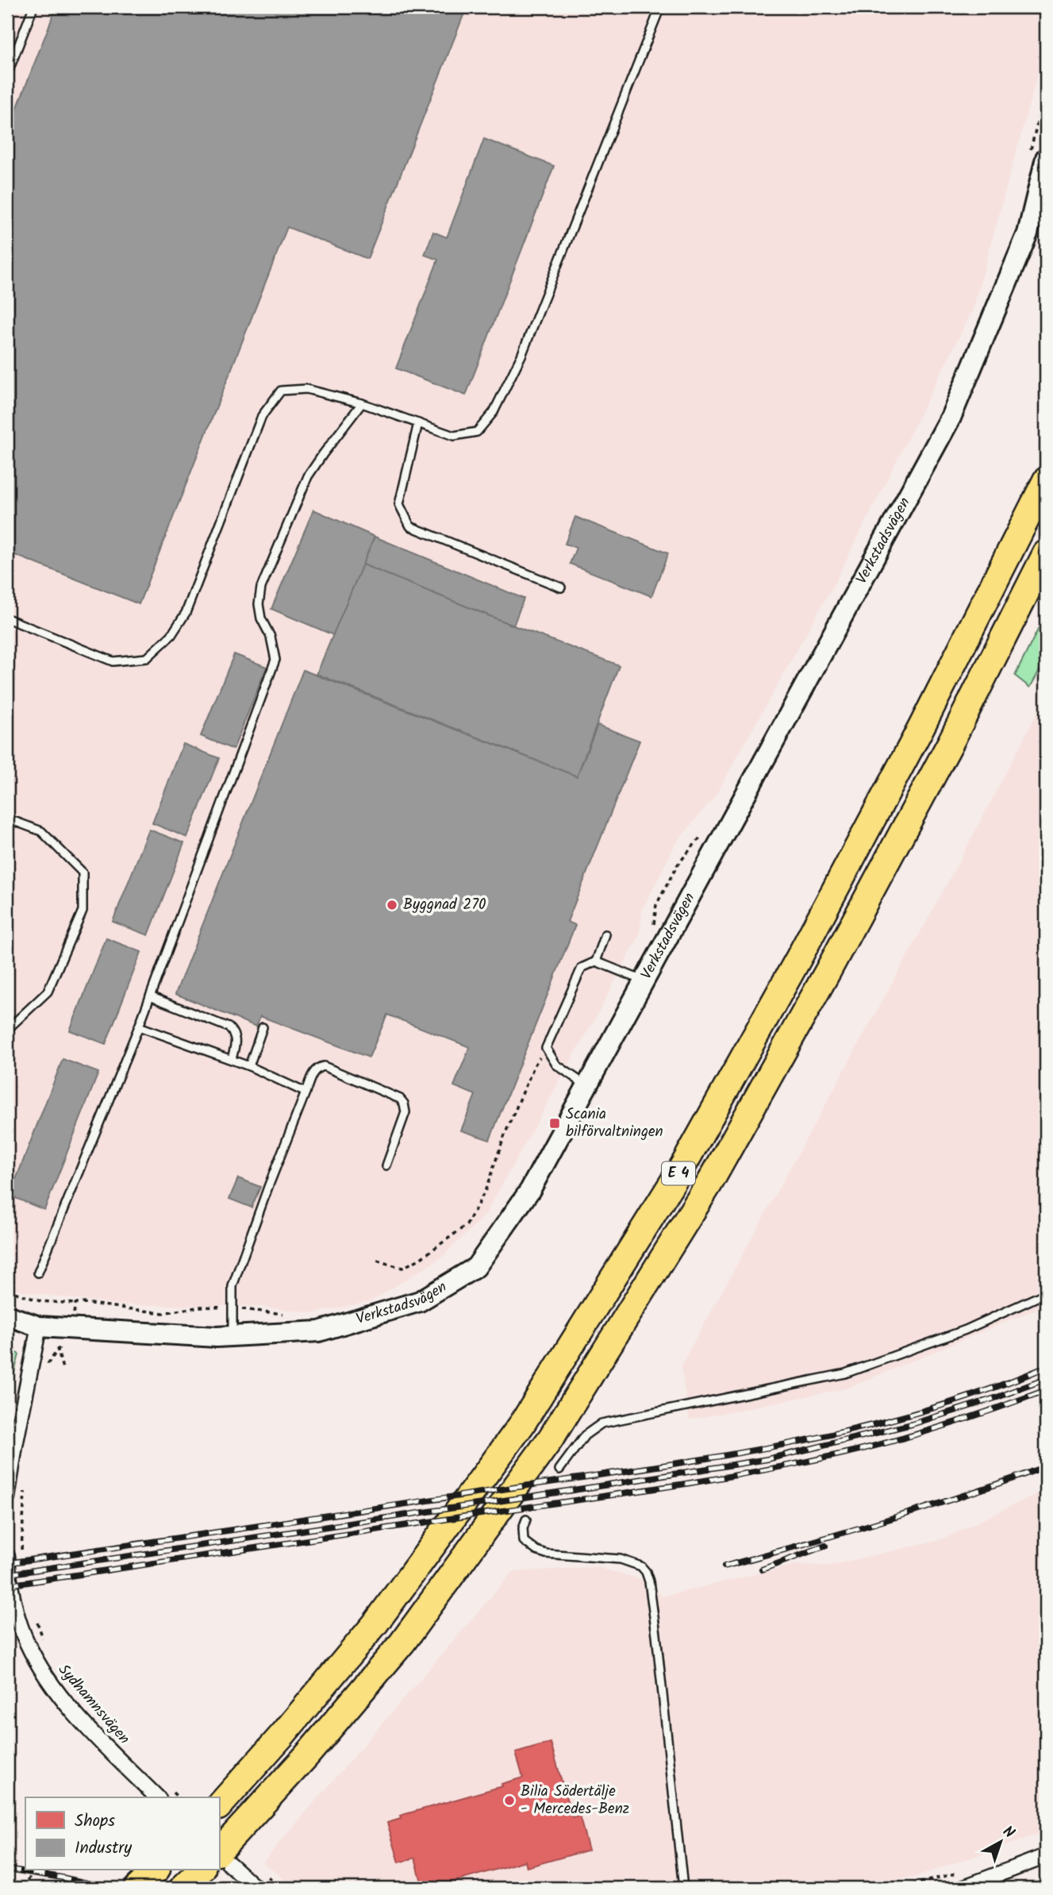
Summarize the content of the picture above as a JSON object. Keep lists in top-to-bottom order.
{
  "streets": {
    "highway": ["E 4"],
    "main road": ["Verkstadsvägen"],
    "street": ["Sydhamnsvägen"]
  },
  "places": {
    "other": ["Byggnad 270", "Bilia Södertälje - Mercedes-Benz"],
    "transit": ["Scania bilförvaltningen"]
  },
  "legend": ["Shops", "Industry"],
  "north": "top right"
}
